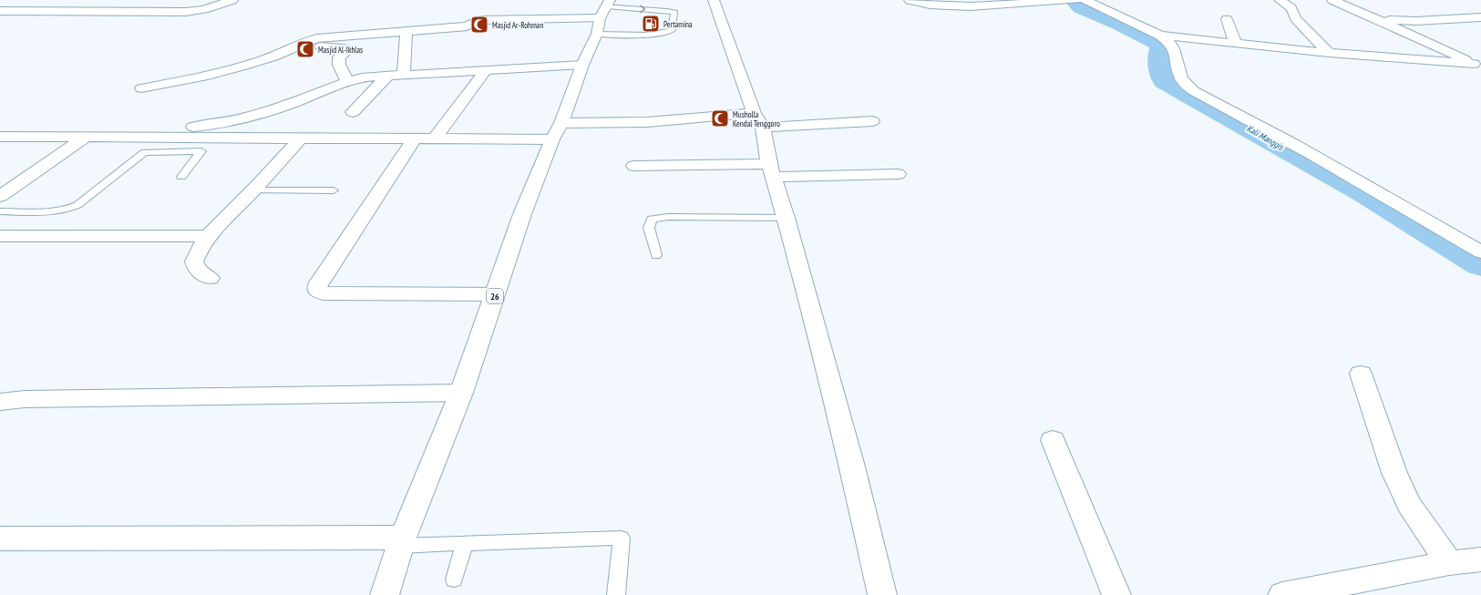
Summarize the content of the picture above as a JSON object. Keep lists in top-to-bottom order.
{
  "streets": {
    "main road": ["26"]
  },
  "water": ["Kali Manggis"],
  "places": {
    "fuel station": ["Pertamina"],
    "mosque": ["Masjid Ar-Rohman", "Masjid Al-Ikhlas", "Musholla Kendal Tenggoro"]
  }
}
